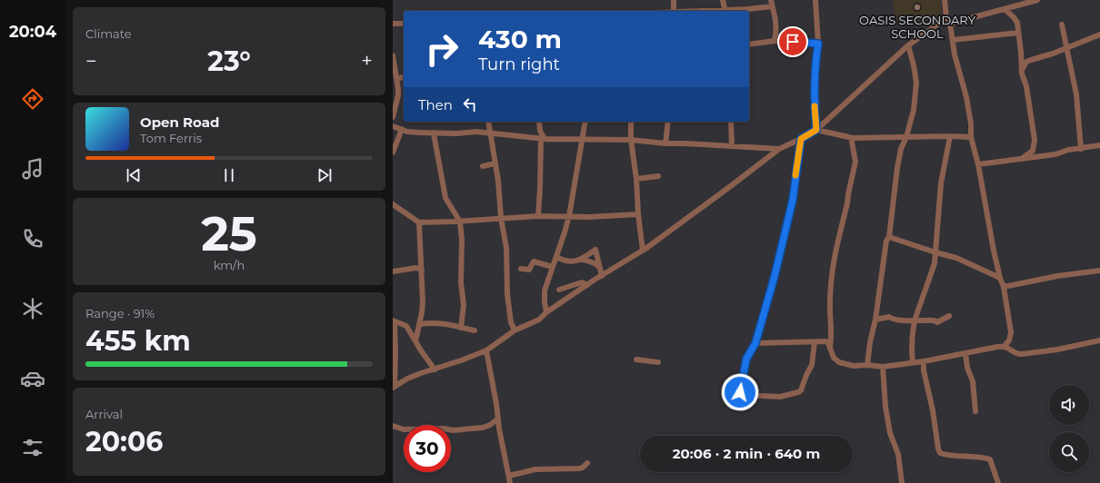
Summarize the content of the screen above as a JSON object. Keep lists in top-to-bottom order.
{
  "places": ["OASIS SECONDARY SCHOOL"],
  "page": {
    "tabs": "20:04",
    "tile": [
      "Climate",
      ["25", "km/h"],
      ["Range · 91%", "455 km"],
      ["Arrival", "20:06"]
    ],
    "turn": ["430 m", "Turn right"],
    "heat": ["−", "23°", "+"],
    "then": "Then",
    "song": ["Open Road", "Tom Ferris"],
    "limit": "30",
    "trip": "20:06 · 2 min · 640 m"
  }
}
